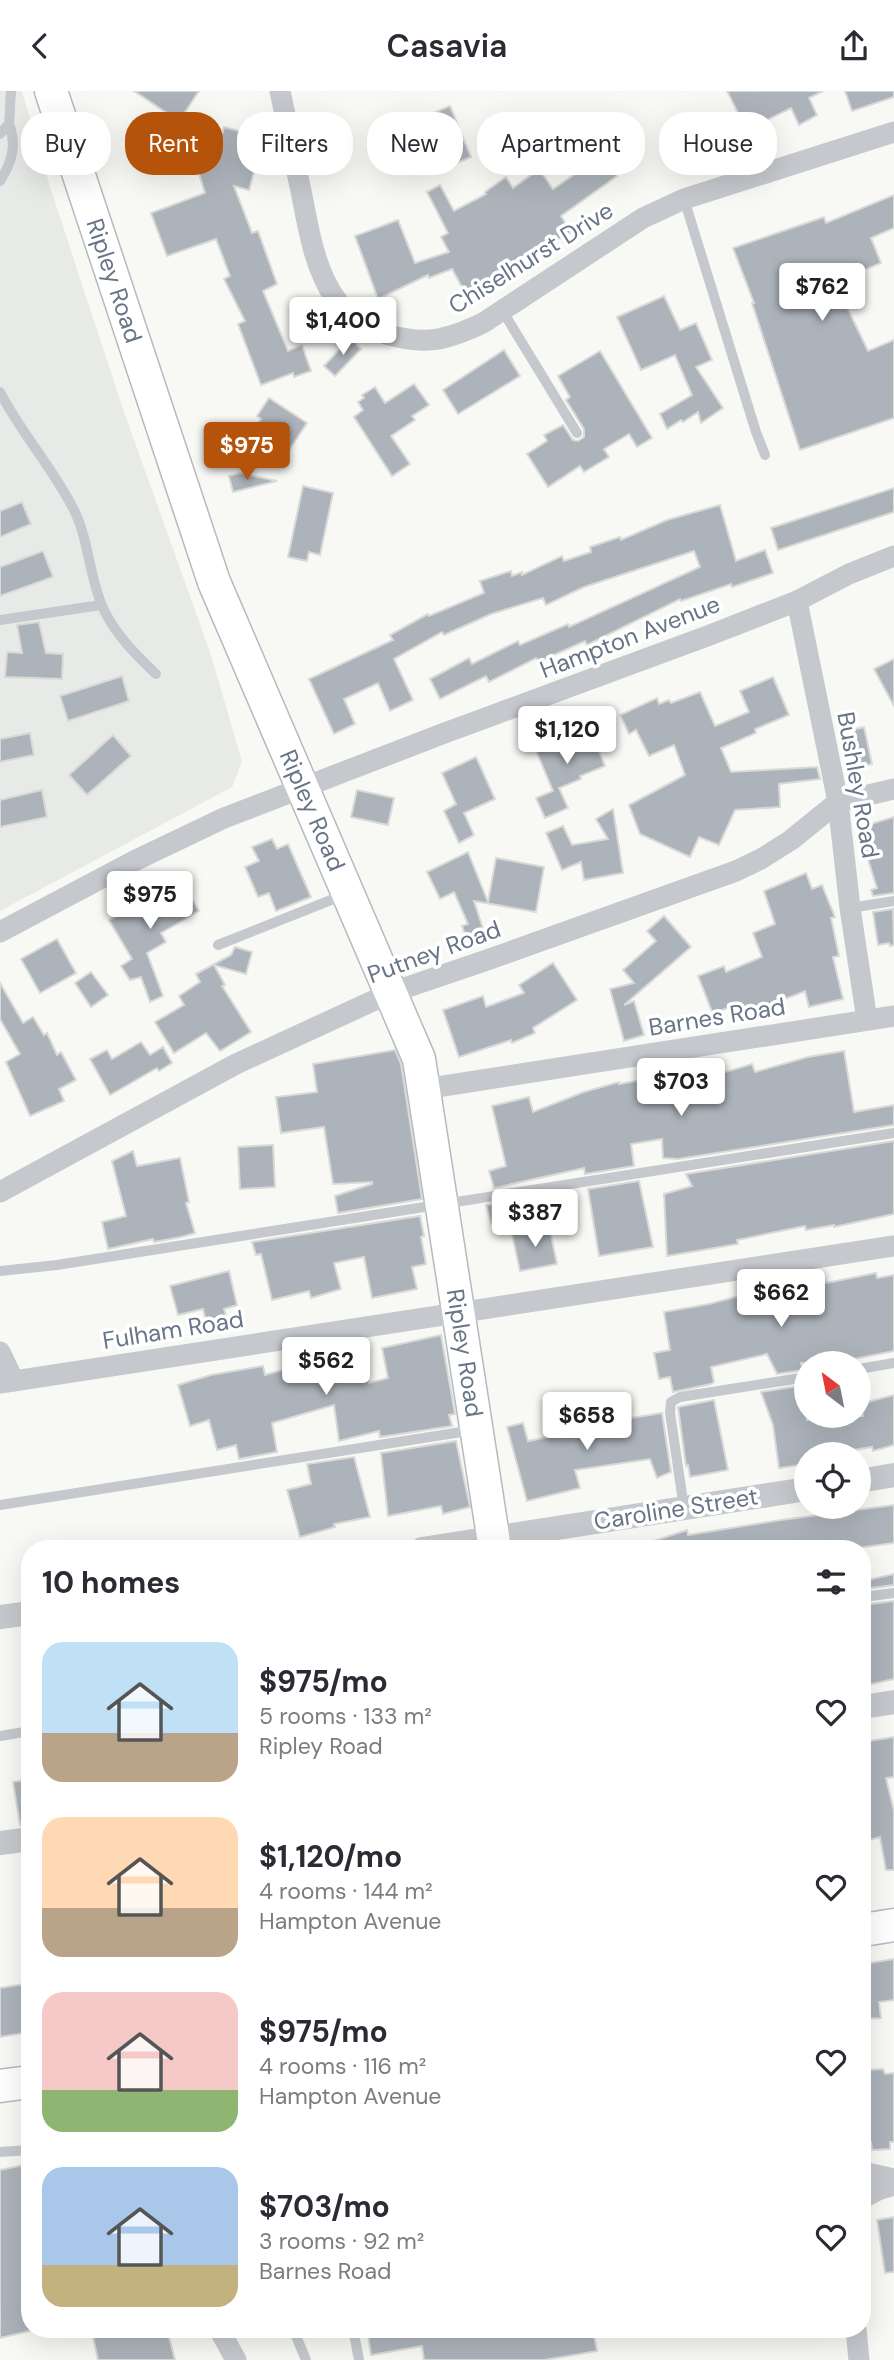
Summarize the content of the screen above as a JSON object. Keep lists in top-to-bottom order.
{
  "streets": {
    "main road": ["Ripley Road"],
    "street": [
      "Chiselhurst Drive",
      "Hampton Avenue",
      "Bushley Road",
      "Putney Road",
      "Barnes Road",
      "Fulham Road",
      "Caroline Street"
    ]
  },
  "crossings": [
    ["Ripley Road", "Hampton Avenue"],
    ["Ripley Road", "Putney Road"],
    ["Ripley Road", "Barnes Road"],
    ["Ripley Road", "Fulham Road"],
    ["Hampton Avenue", "Bushley Road"],
    ["Bushley Road", "Putney Road"],
    ["Bushley Road", "Barnes Road"]
  ],
  "north": "top left",
  "page": {
    "header": "Casavia",
    "chip": [
      "Buy",
      "Rent",
      "Filters",
      "New",
      "Apartment",
      "House"
    ],
    "price": [
      "$762",
      "$1,400",
      "$975",
      "$1,120",
      "$975",
      "$703",
      "$387",
      "$662",
      "$562",
      "$658"
    ],
    "heading": "10 homes",
    "list": [
      {
        "name": "$975/mo",
        "note": "5 rooms · 133 m² · Ripley Road"
      },
      {
        "name": "$1,120/mo",
        "note": "4 rooms · 144 m² · Hampton Avenue"
      },
      {
        "name": "$975/mo",
        "note": "4 rooms · 116 m² · Hampton Avenue"
      },
      {
        "name": "$703/mo",
        "note": "3 rooms · 92 m² · Barnes Road"
      }
    ]
  }
}
